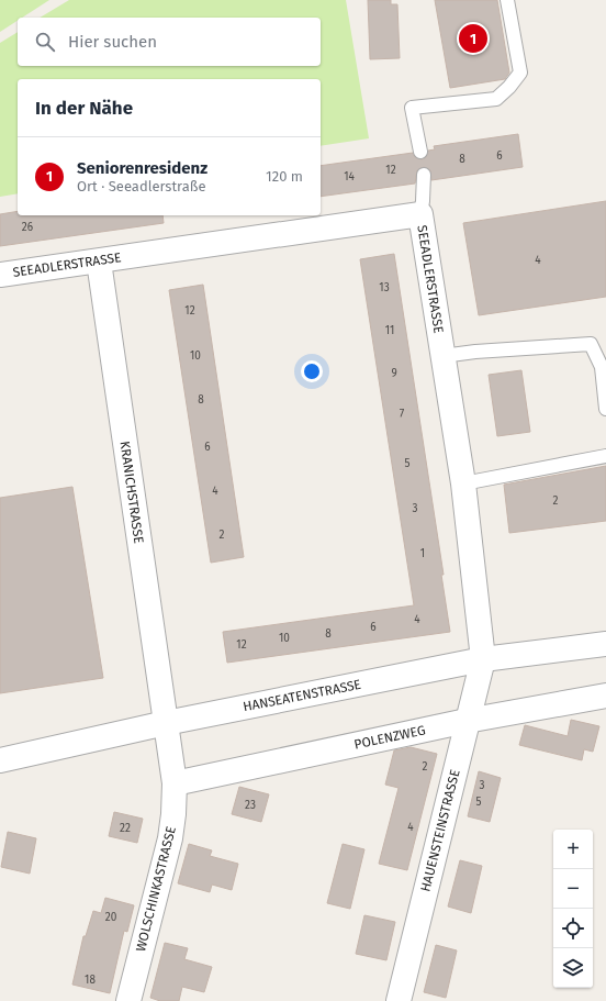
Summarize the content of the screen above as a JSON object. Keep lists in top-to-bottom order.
{
  "streets": {
    "street": [
      "SEEADLERSTRASSE",
      "KRANICHSTRASSE",
      "HANSEATENSTRASSE",
      "POLENZWEG",
      "HAUENSTEINSTRASSE",
      "WOLSCHINKASTRASSE"
    ]
  },
  "crossings": [
    ["SEEADLERSTRASSE", "KRANICHSTRASSE"],
    ["SEEADLERSTRASSE", "HANSEATENSTRASSE"],
    ["SEEADLERSTRASSE", "HAUENSTEINSTRASSE"],
    ["KRANICHSTRASSE", "HANSEATENSTRASSE"],
    ["KRANICHSTRASSE", "WOLSCHINKASTRASSE"],
    ["HANSEATENSTRASSE", "HAUENSTEINSTRASSE"],
    ["HANSEATENSTRASSE", "WOLSCHINKASTRASSE"],
    ["POLENZWEG", "HAUENSTEINSTRASSE"],
    ["POLENZWEG", "WOLSCHINKASTRASSE"]
  ],
  "house_numbers": [
    "6",
    "8",
    "12",
    "14",
    "26",
    "4",
    "13",
    "12",
    "11",
    "10",
    "9",
    "8",
    "7",
    "6",
    "5",
    "4",
    "2",
    "3",
    "2",
    "1",
    "4",
    "6",
    "8",
    "10",
    "12",
    "2",
    "3",
    "5",
    "23",
    "4",
    "22",
    "20",
    "18"
  ],
  "page": {
    "search": "Hier suchen",
    "pins": "1",
    "heading": "In der Nähe",
    "list": [
      {
        "mark": "1",
        "name": "Seniorenresidenz",
        "note": "Ort · Seeadlerstraße",
        "value": "120 m"
      }
    ],
    "map_buttons": ["+", "−"]
  }
}
